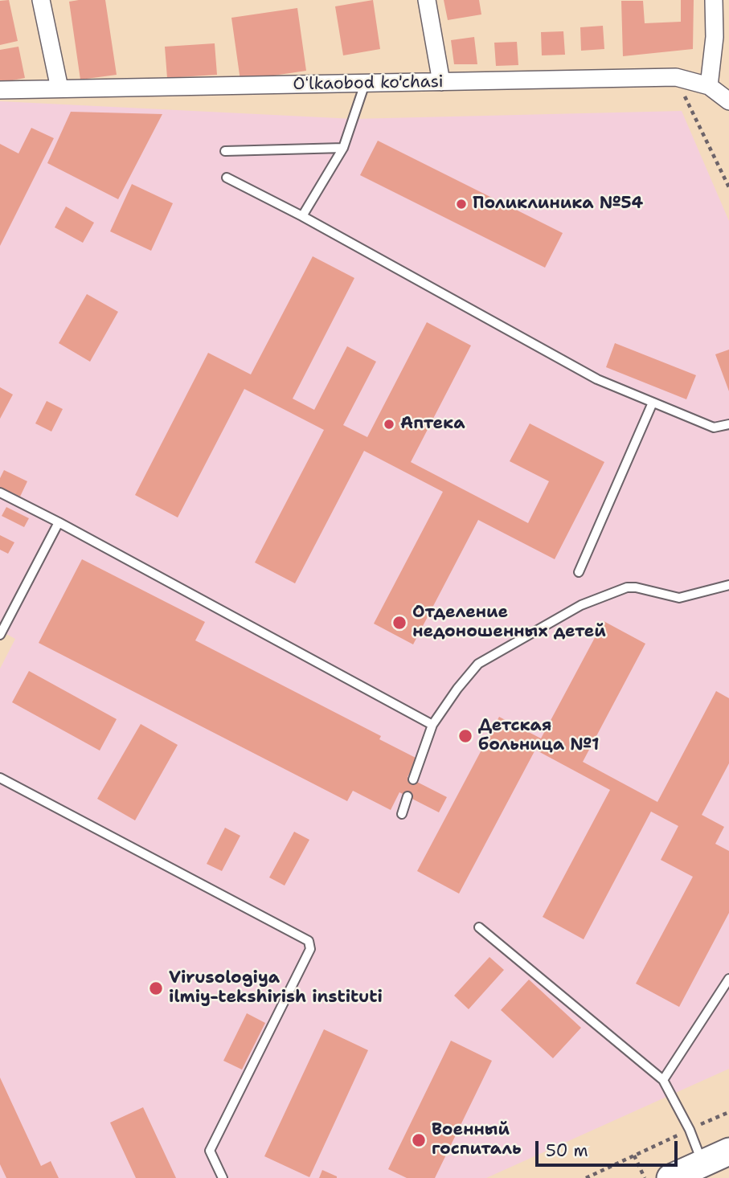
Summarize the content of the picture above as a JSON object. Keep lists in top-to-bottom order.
{
  "streets": {
    "street": ["Oʻlkaobod ko'chasi"]
  },
  "places": [
    "Поликлиника №54",
    "Аптека",
    "Отделение недоношенных детей",
    "Детская больница №1",
    "Virusologiya ilmiy-tekshirish instituti",
    "Военный госпиталь"
  ],
  "scale_bar": "50 m"
}
